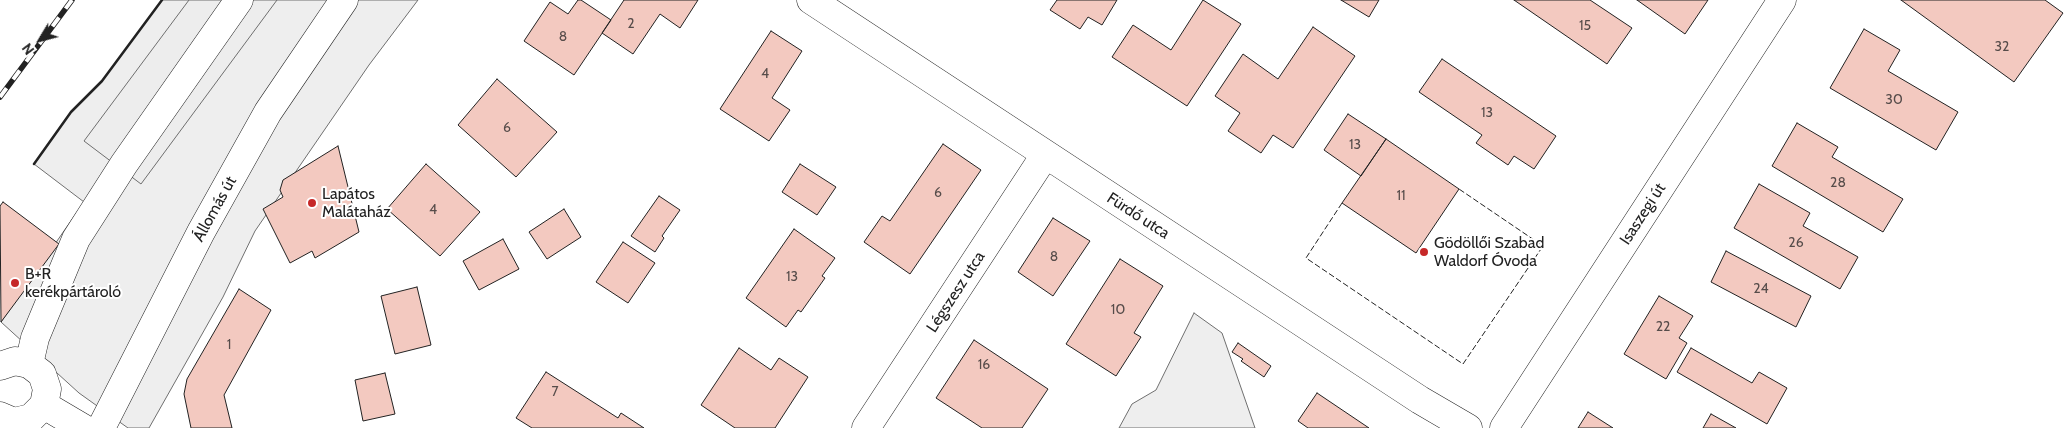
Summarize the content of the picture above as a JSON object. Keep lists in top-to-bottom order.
{
  "streets": {
    "street": [
      "Állomás út",
      "Isaszegi út",
      "Fürdő utca",
      "Légszesz utca"
    ]
  },
  "crossings": [
    ["Fürdő utca", "Légszesz utca"]
  ],
  "places": ["Lapátos Malátaház", "Gödöllői Szabad Waldorf Óvoda", "B+R kerékpártároló"],
  "house_numbers": [
    "2",
    "15",
    "8",
    "32",
    "4",
    "30",
    "13",
    "6",
    "13",
    "28",
    "6",
    "11",
    "4",
    "26",
    "8",
    "13",
    "24",
    "10",
    "22",
    "1",
    "16",
    "7"
  ],
  "north": "bottom left"
}
